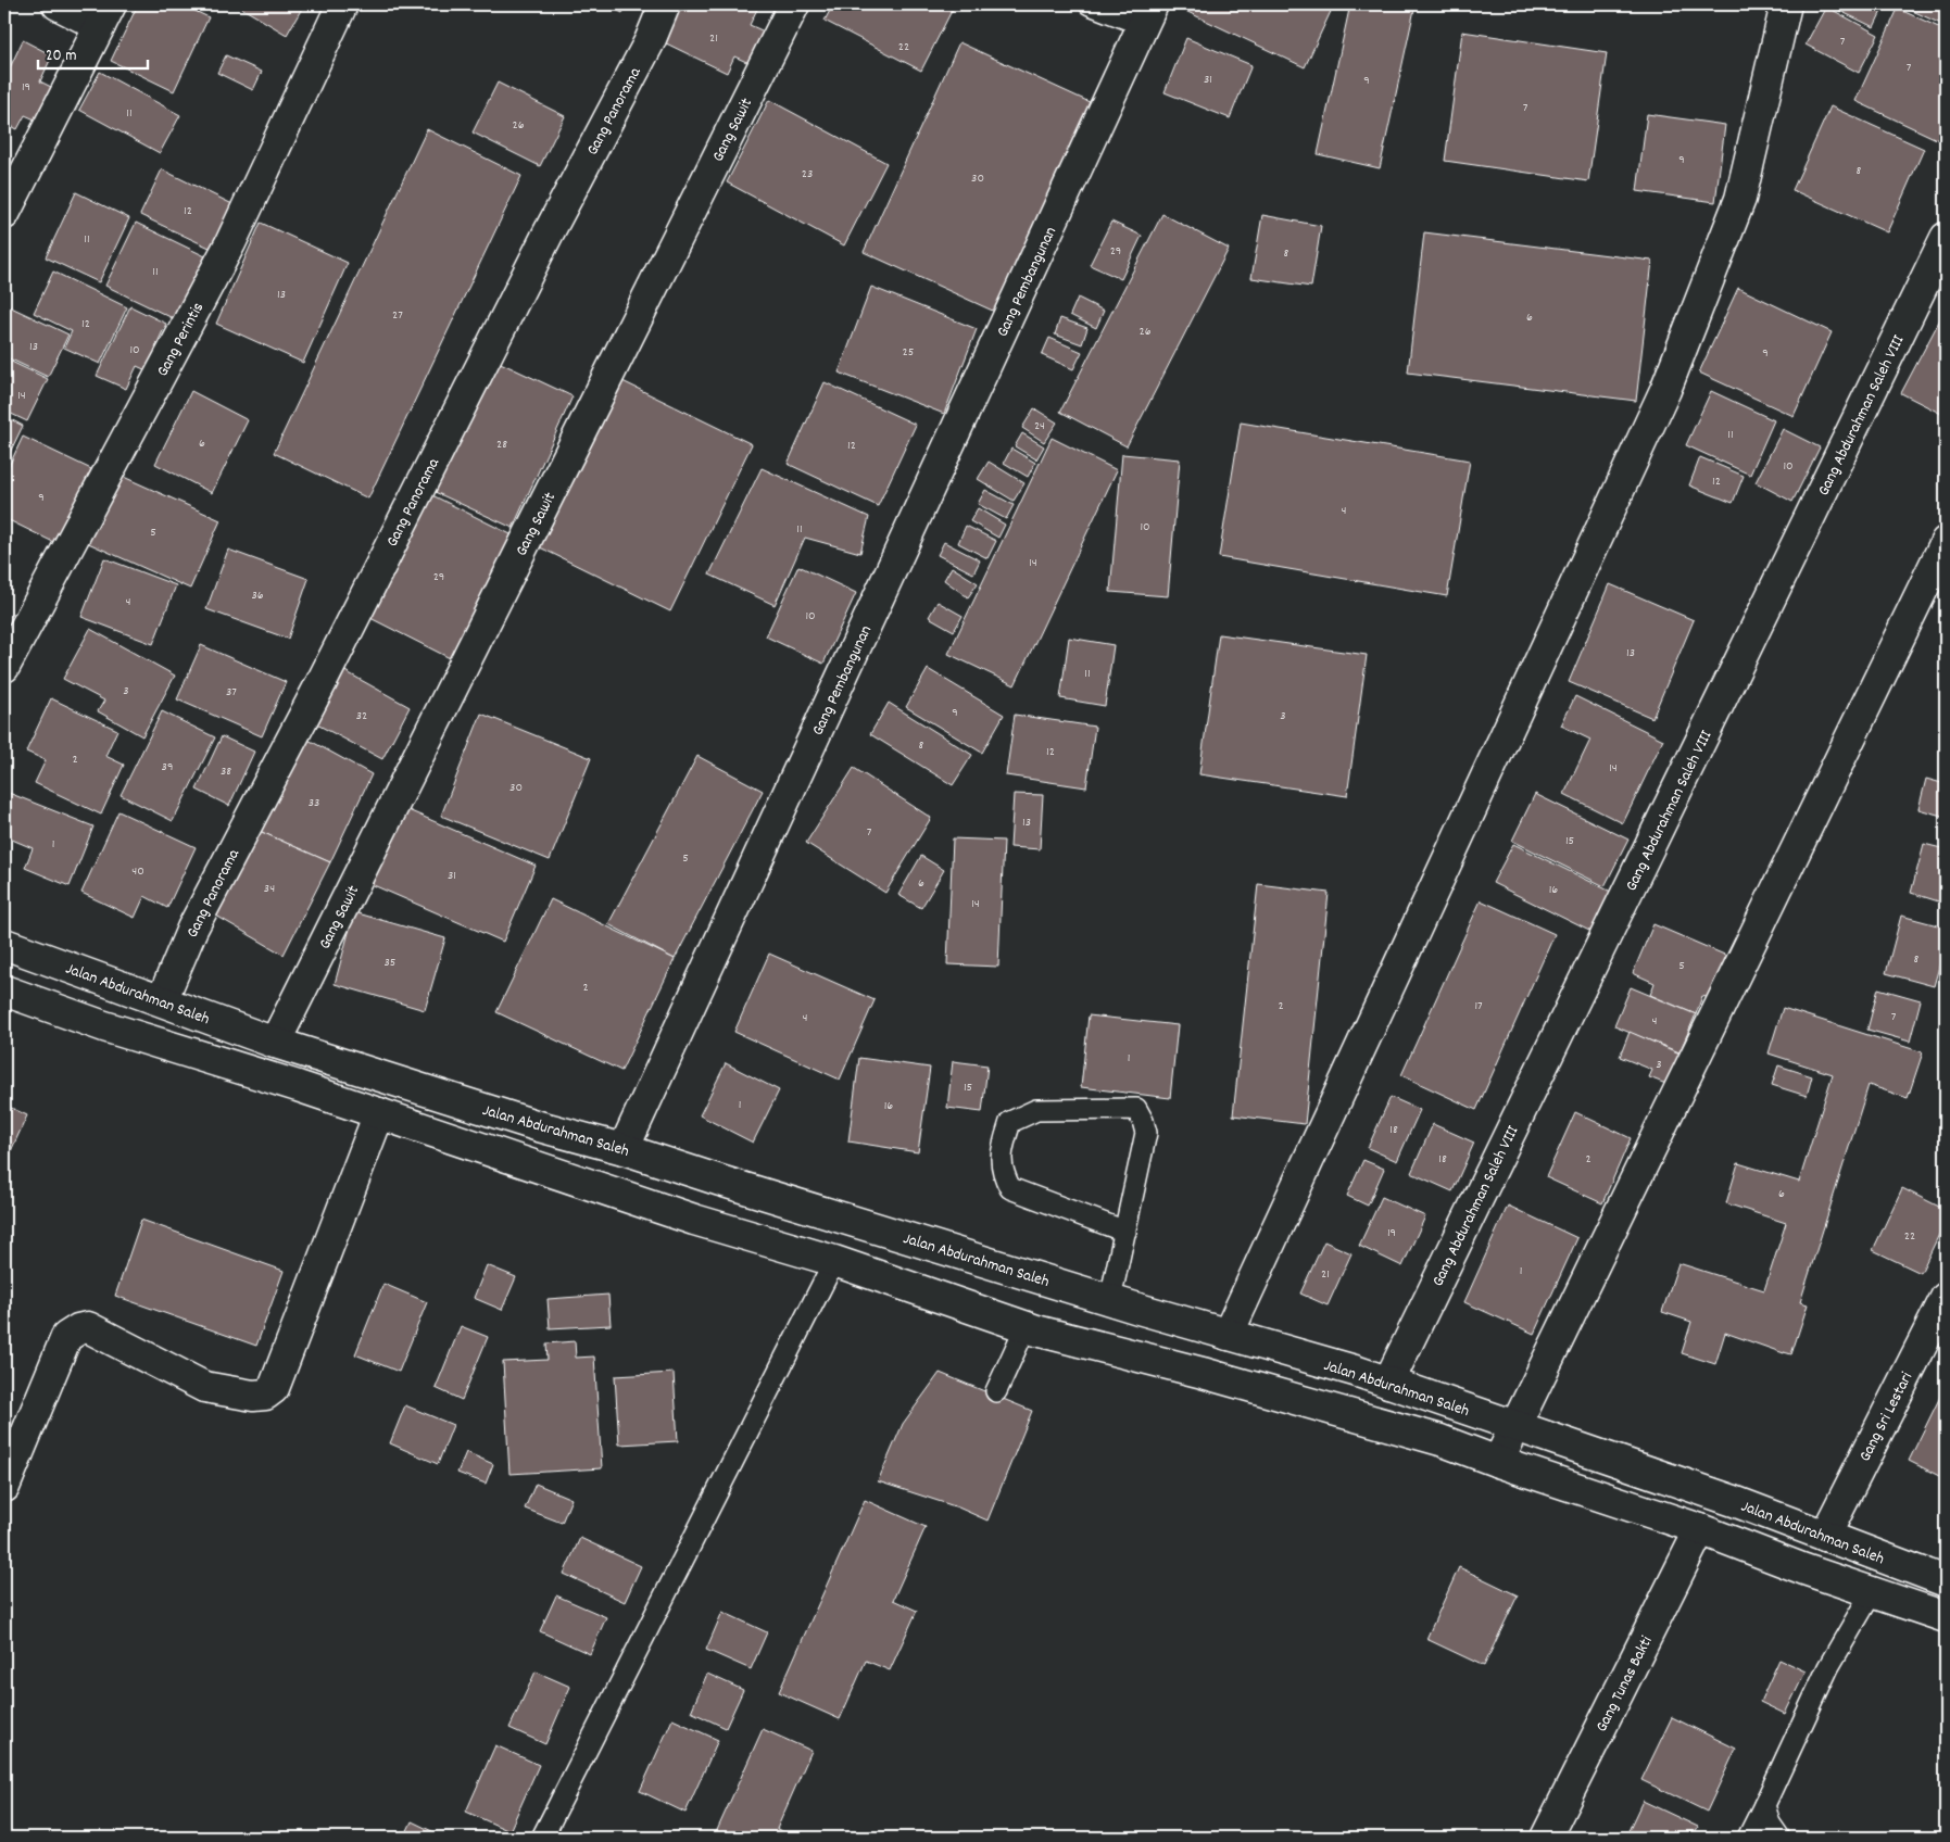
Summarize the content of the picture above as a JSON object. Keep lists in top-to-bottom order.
{
  "streets": {
    "street": [
      "Gang Panorama",
      "Gang Sawit",
      "Gang Pembangunan",
      "Gang Perintis",
      "Gang Abdurahman Saleh VIII",
      "Jalan Abdurahman Saleh",
      "Gang Sri Lestari",
      "Gang Tunas Bakti"
    ]
  },
  "crossings": [
    ["Gang Panorama", "Jalan Abdurahman Saleh"],
    ["Gang Sawit", "Jalan Abdurahman Saleh"],
    ["Gang Pembangunan", "Jalan Abdurahman Saleh"],
    ["Gang Abdurahman Saleh VIII", "Jalan Abdurahman Saleh"],
    ["Jalan Abdurahman Saleh", "Gang Sri Lestari"]
  ],
  "house_numbers": [
    "21",
    "7",
    "22",
    "7",
    "31",
    "9",
    "19",
    "7",
    "11",
    "26",
    "9",
    "8",
    "23",
    "30",
    "12",
    "11",
    "29",
    "8",
    "11",
    "13",
    "27",
    "6",
    "12",
    "26",
    "13",
    "10",
    "25",
    "9",
    "14",
    "24",
    "11",
    "6",
    "28",
    "12",
    "10",
    "12",
    "9",
    "4",
    "10",
    "11",
    "5",
    "14",
    "29",
    "36",
    "4",
    "10",
    "13",
    "11",
    "3",
    "37",
    "9",
    "32",
    "3",
    "8",
    "12",
    "2",
    "39",
    "14",
    "38",
    "30",
    "33",
    "13",
    "7",
    "15",
    "1",
    "5",
    "40",
    "31",
    "6",
    "34",
    "16",
    "14",
    "8",
    "35",
    "5",
    "2",
    "2",
    "17",
    "7",
    "4",
    "4",
    "1",
    "3",
    "15",
    "1",
    "16",
    "18",
    "18",
    "2",
    "6",
    "19",
    "22",
    "1",
    "21"
  ],
  "scale_bar": "20 m"
}
